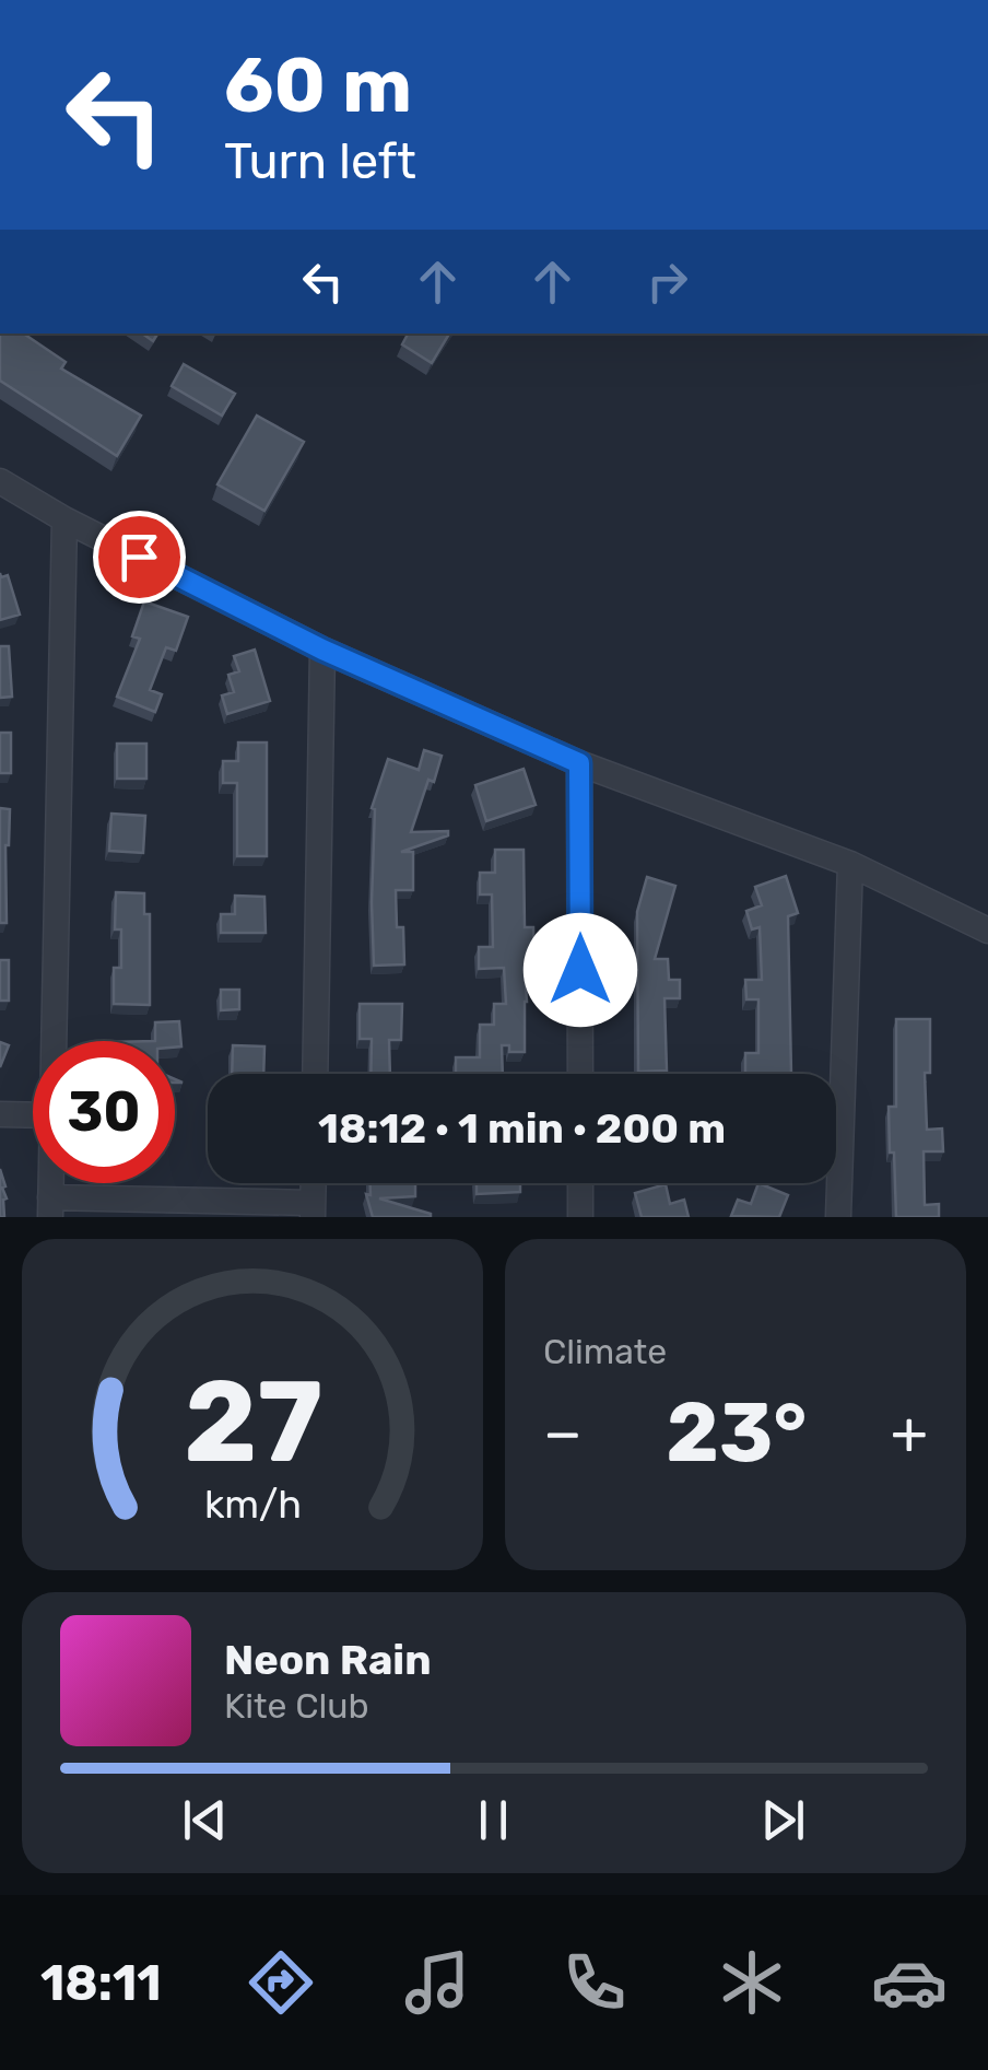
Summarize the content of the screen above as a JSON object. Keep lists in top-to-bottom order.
{
  "page": {
    "turn": ["60 m", "Turn left"],
    "limit": "30",
    "trip": "18:12 · 1 min · 200 m",
    "tile": "Climate",
    "heat": ["−", "23°", "+"],
    "song": ["Neon Rain", "Kite Club"],
    "tabs": "18:11",
    "gauge": ["27", "km/h"]
  }
}
